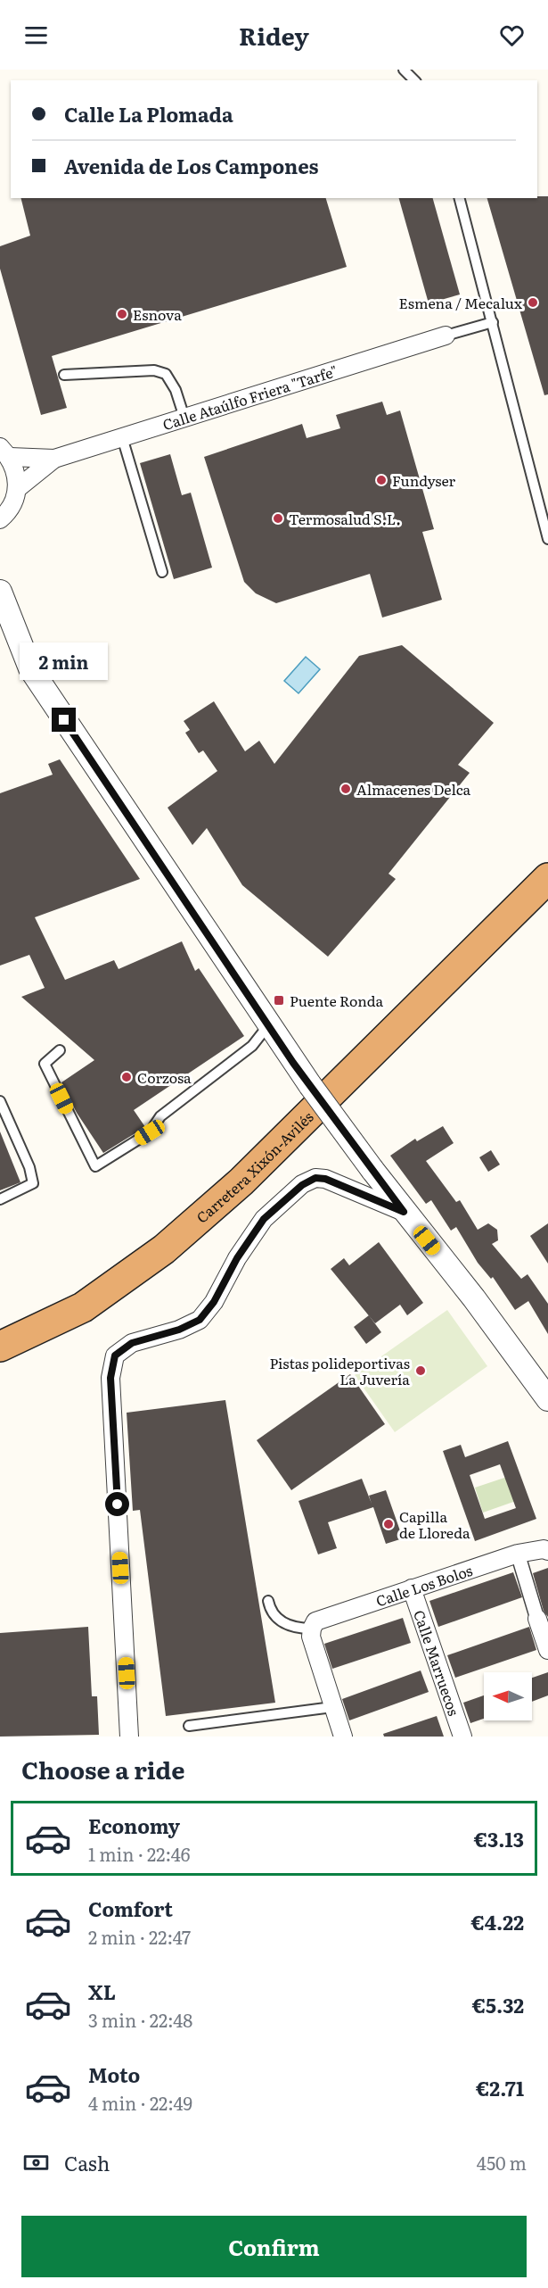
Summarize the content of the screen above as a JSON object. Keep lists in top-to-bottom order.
{
  "streets": {
    "highway": ["Carretera Xixón-Avilés"],
    "street": ["Calle Ataúlfo Friera \"Tarfe\"", "Calle Los Bolos", "Calle Marruecos"]
  },
  "crossings": [
    ["Calle Los Bolos", "Calle Marruecos"]
  ],
  "places": {
    "other": [
      "Esmena / Mecalux",
      "Esnova",
      "Fundyser",
      "Termosalud S.L.",
      "Almacenes Delca",
      "Corzosa",
      "Pistas polideportivas La Juvería",
      "Capilla de Lloreda"
    ],
    "transit": ["Puente Ronda"]
  },
  "north": "left",
  "page": {
    "header": "Ridey",
    "banner": ["Calle La Plomada", "Avenida de Los Campones"],
    "bubble": "2 min",
    "heading": "Choose a ride",
    "list": [
      {
        "name": "Economy",
        "note": "1 min · 22:46",
        "value": "€3.13"
      },
      {
        "name": "Comfort",
        "note": "2 min · 22:47",
        "value": "€4.22"
      },
      {
        "name": "XL",
        "note": "3 min · 22:48",
        "value": "€5.32"
      },
      {
        "name": "Moto",
        "note": "4 min · 22:49",
        "value": "€2.71"
      }
    ],
    "pay": ["Cash", "450 m"],
    "buttons": "Confirm"
  }
}
